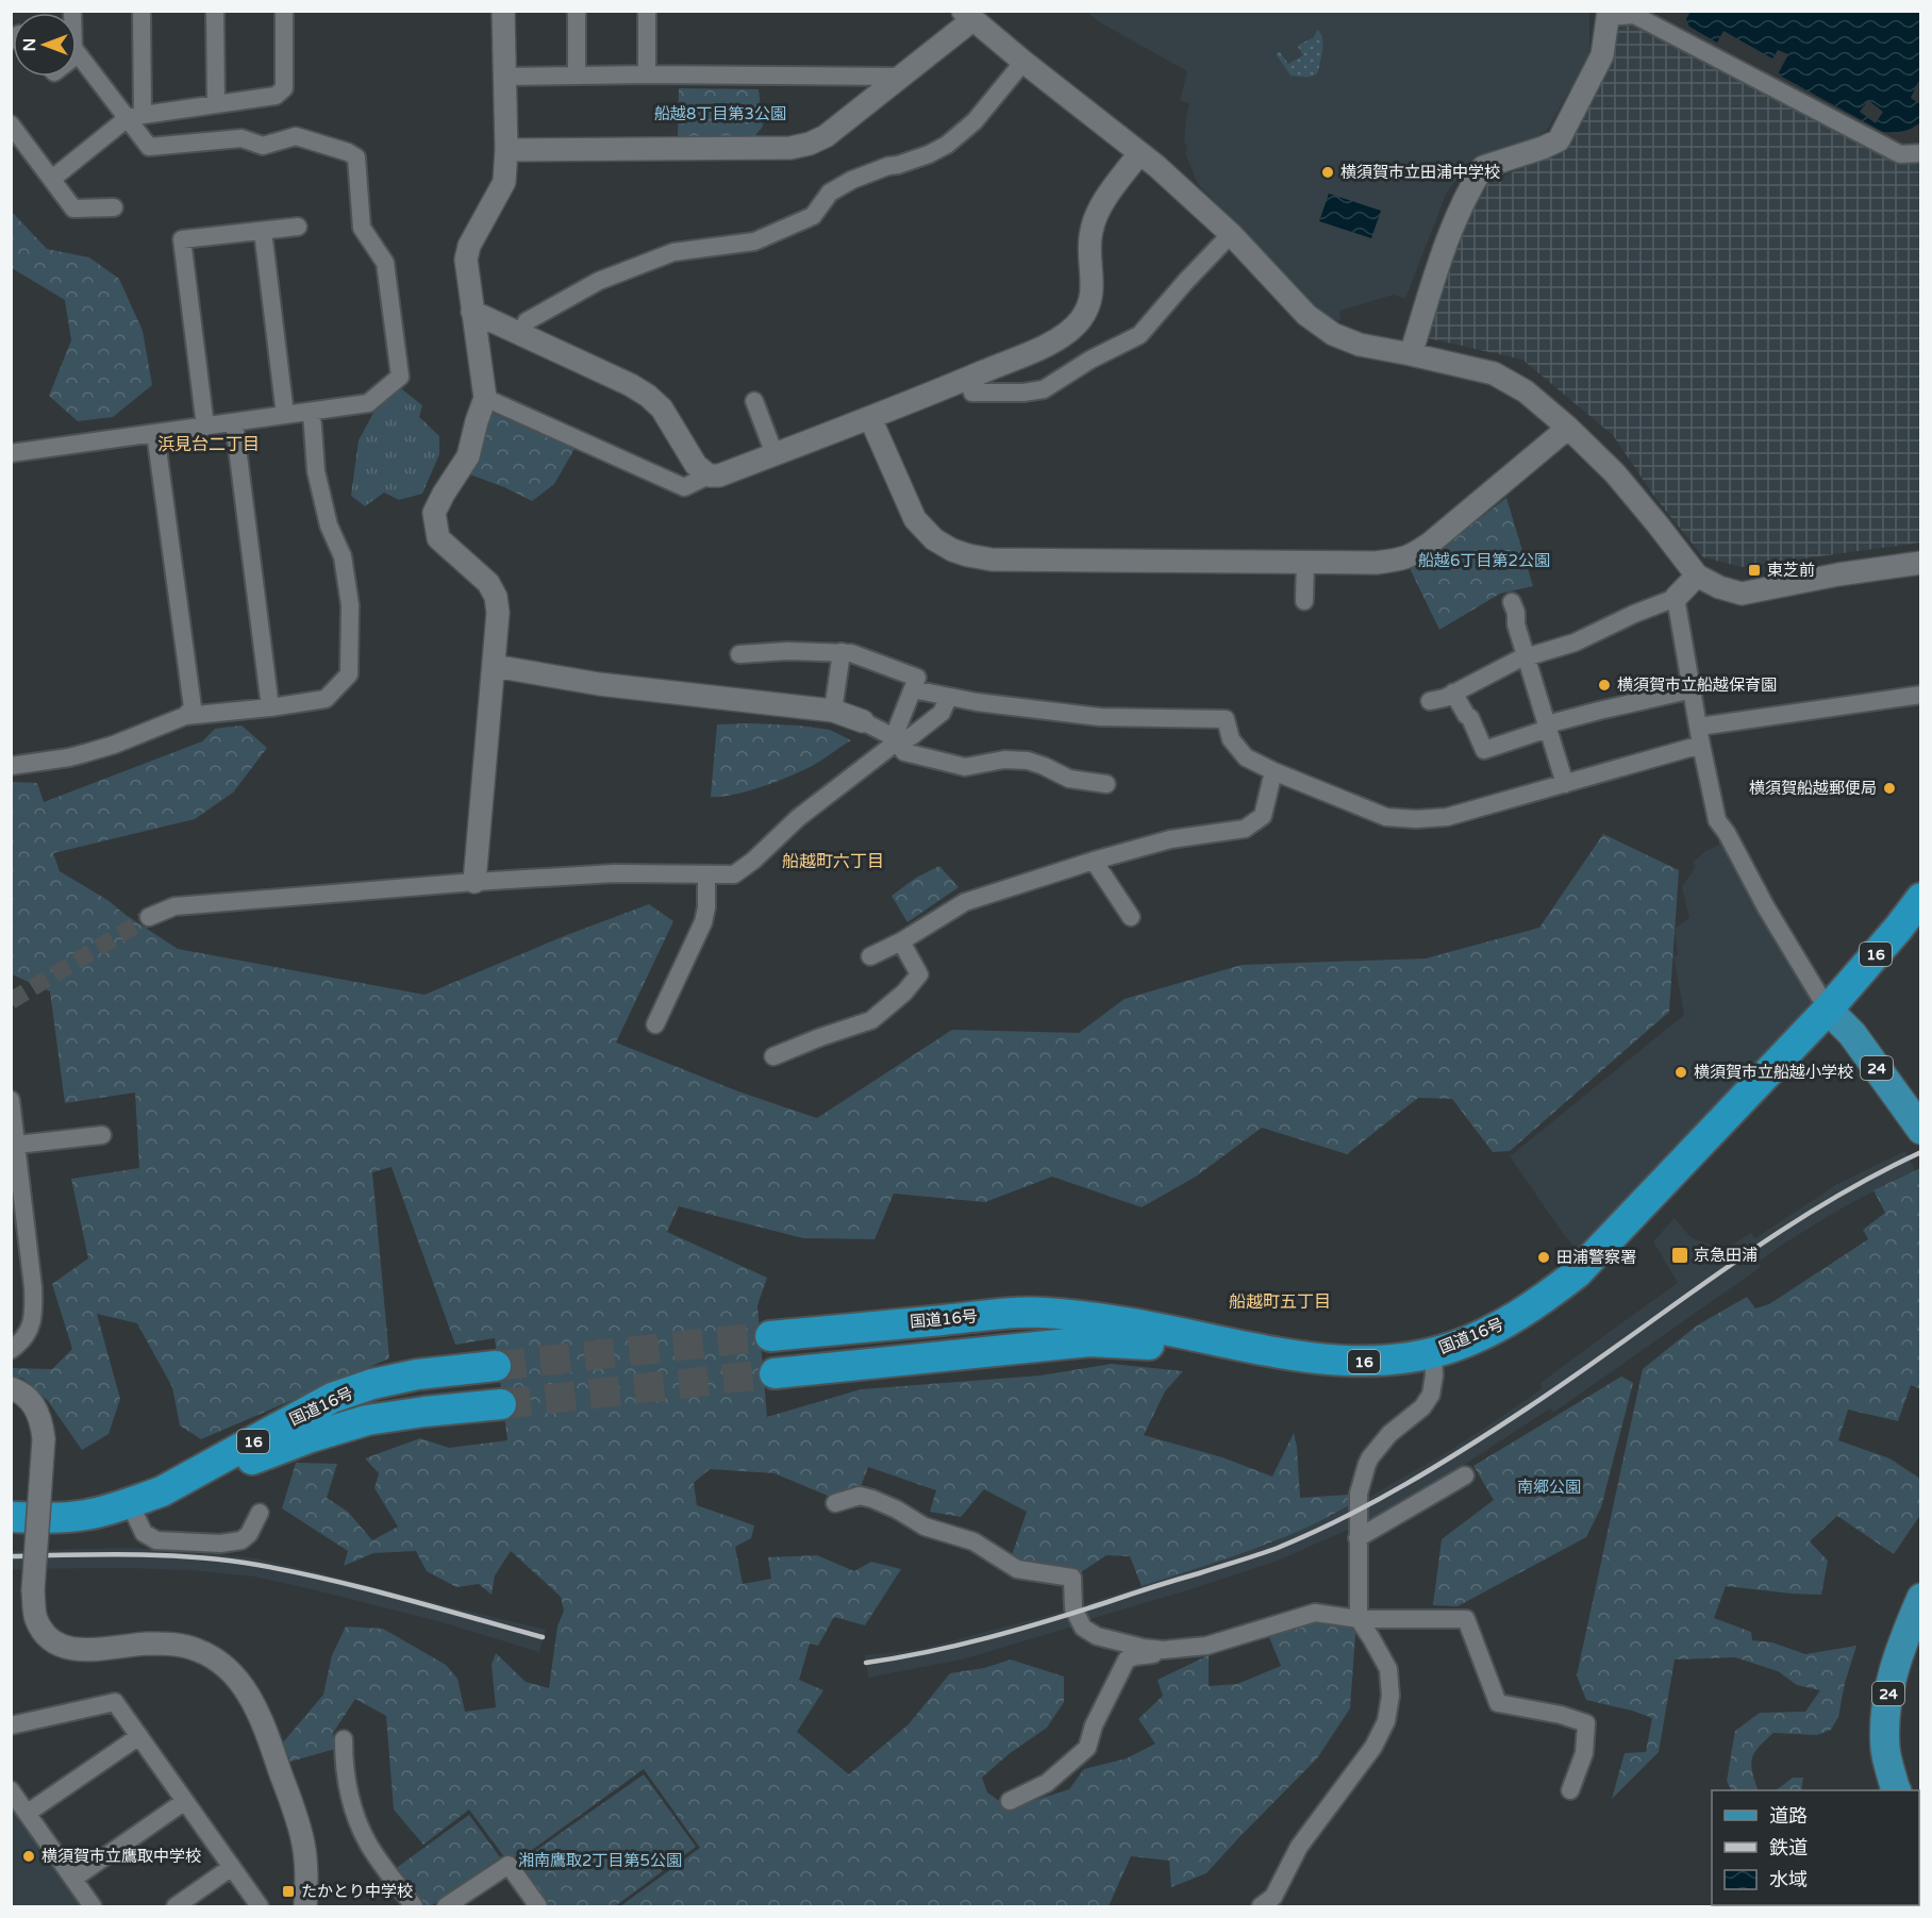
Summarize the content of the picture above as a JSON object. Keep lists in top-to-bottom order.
{
  "streets": {
    "highway": ["16", "国道16号"],
    "main road": ["24"]
  },
  "crossings": [
    ["24", "国道16号"]
  ],
  "districts": ["浜見台二丁目", "船越町六丁目", "船越町五丁目"],
  "parks": [
    "船越8丁目第3公園",
    "船越6丁目第2公園",
    "南郷公園",
    "湘南鷹取2丁目第5公園"
  ],
  "places": {
    "other": [
      "横須賀市立田浦中学校",
      "横須賀市立船越保育園",
      "横須賀船越郵便局",
      "横須賀市立船越小学校",
      "田浦警察署",
      "横須賀市立鷹取中学校"
    ],
    "transit": ["東芝前", "京急田浦", "たかとり中学校"]
  },
  "legend": ["道路", "鉄道", "水域"],
  "north": "left"
}
